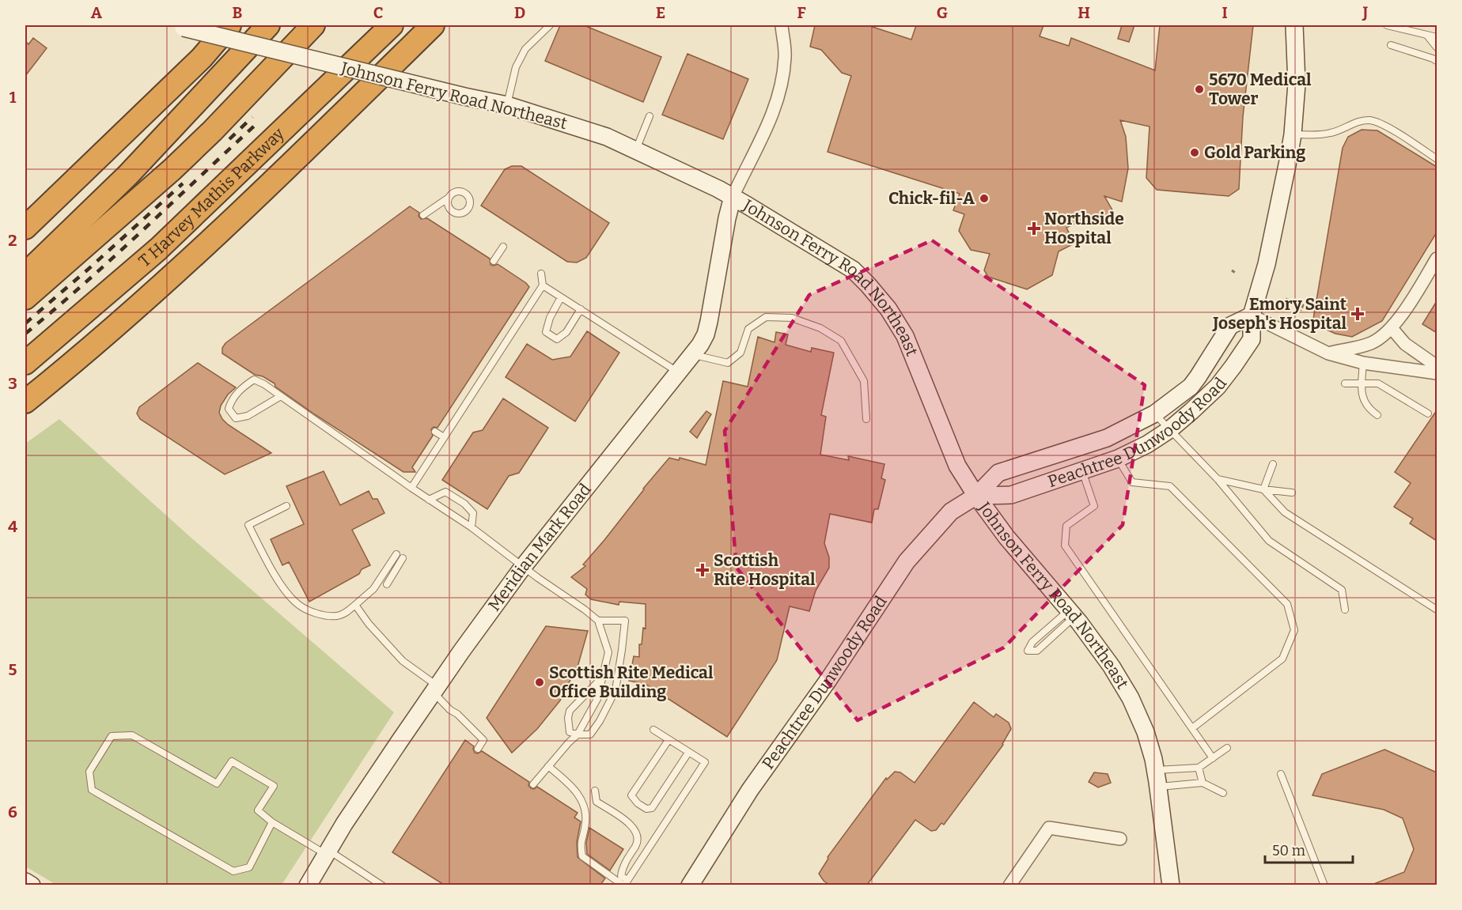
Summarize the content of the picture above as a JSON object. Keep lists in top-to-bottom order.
{
  "streets": {
    "highway": ["T Harvey Mathis Parkway"],
    "main road": ["Johnson Ferry Road Northeast", "Peachtree Dunwoody Road", "Meridian Mark Road"]
  },
  "crossings": [
    ["Johnson Ferry Road Northeast", "Peachtree Dunwoody Road"],
    ["Johnson Ferry Road Northeast", "Meridian Mark Road"]
  ],
  "places": {
    "other": [
      "5670 Medical Tower",
      "Gold Parking",
      "Chick-fil-A",
      "Scottish Rite Medical Office Building"
    ],
    "health": ["Northside Hospital", "Emory Saint Joseph's Hospital", "Scottish Rite Hospital"]
  },
  "scale_bar": "50 m",
  "grid": {
    "columns": [
      "A",
      "B",
      "C",
      "D",
      "E",
      "F",
      "G",
      "H",
      "I",
      "J"
    ],
    "rows": [
      "1",
      "2",
      "3",
      "4",
      "5",
      "6"
    ]
  }
}
